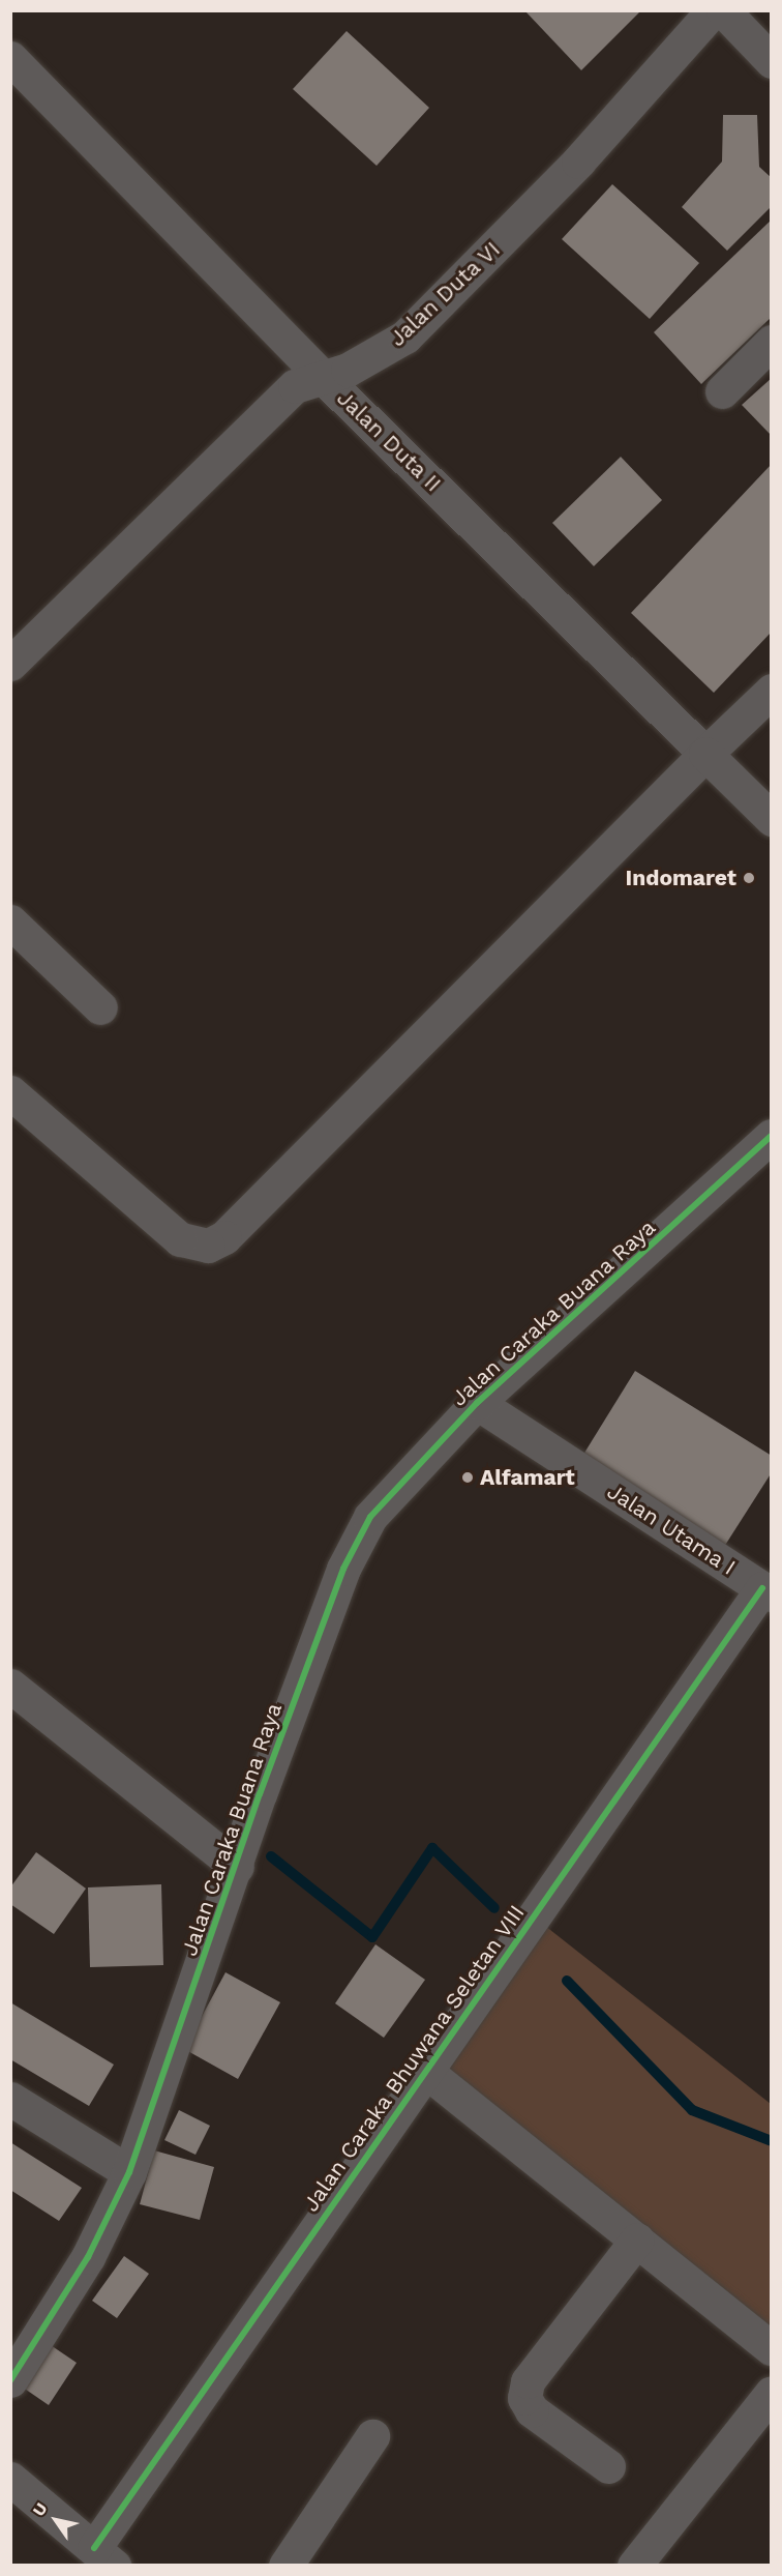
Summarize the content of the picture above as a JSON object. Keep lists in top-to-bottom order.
{
  "streets": {
    "street": [
      "Jalan Duta VI",
      "Jalan Duta II",
      "Jalan Caraka Buana Raya",
      "Jalan Utama I",
      "Jalan Caraka Bhuwana Seletan VIII"
    ]
  },
  "crossings": [
    ["Jalan Duta VI", "Jalan Duta II"],
    ["Jalan Caraka Buana Raya", "Jalan Utama I"],
    ["Jalan Utama I", "Jalan Caraka Bhuwana Seletan VIII"]
  ],
  "places": ["Indomaret", "Alfamart"],
  "north": "top left"
}
